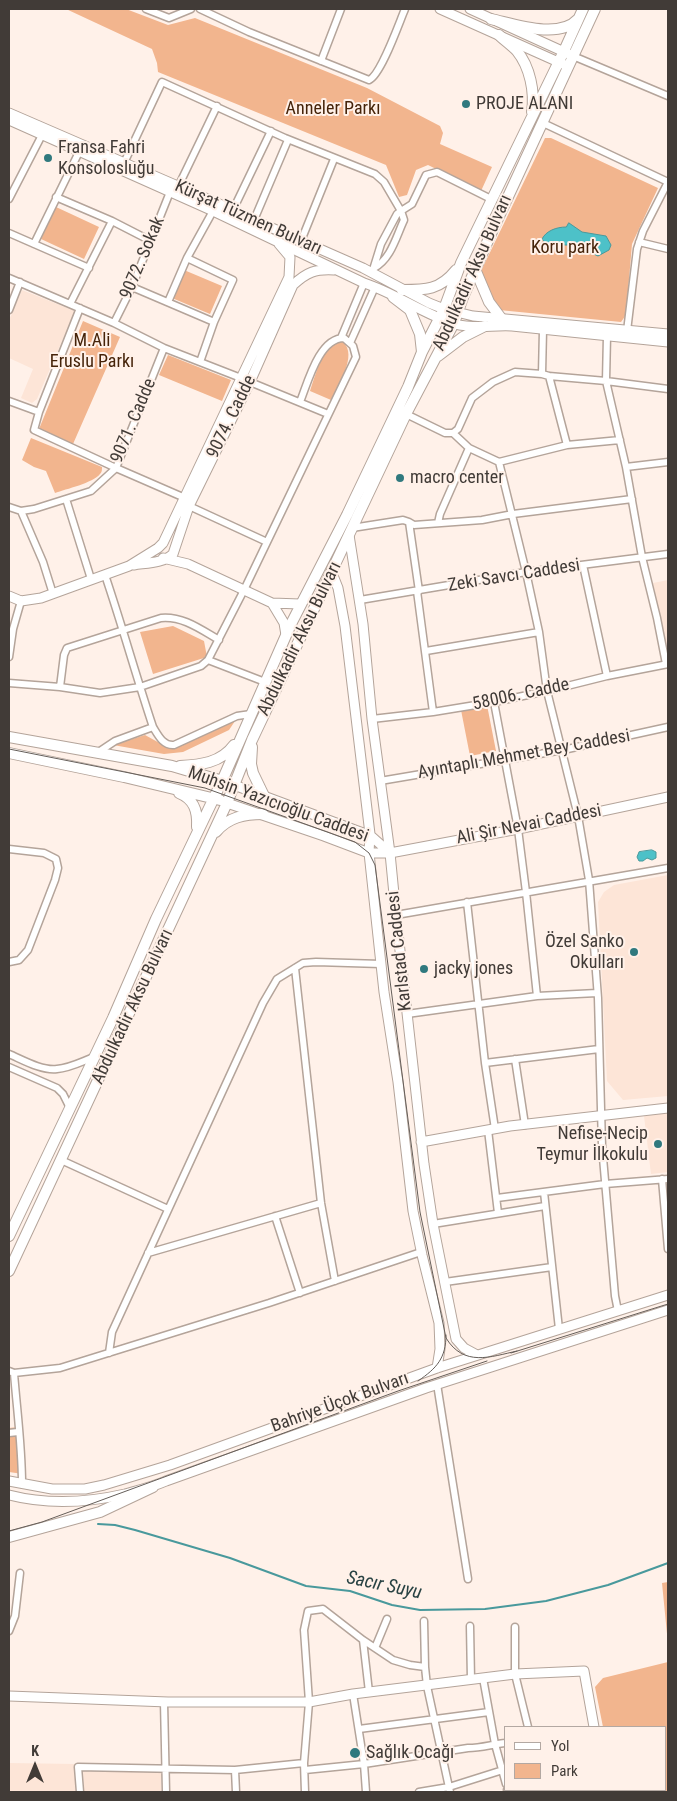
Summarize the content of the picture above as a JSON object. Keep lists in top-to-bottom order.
{
  "streets": {
    "main road": ["Abdulkadir Aksu Bulvarı", "Muhsin Yazıcıoğlu Caddesi"],
    "street": [
      "Kürşat Tüzmen Bulvarı",
      "9072. Sokak",
      "9074. Cadde",
      "9071. Cadde",
      "Zeki Savcı Caddesi",
      "58006. Cadde",
      "Ayıntaplı Mehmet Bey Caddesi",
      "Ali Şir Nevai Caddesi",
      "Karlstad Caddesi",
      "Bahriye Üçok Bulvarı"
    ]
  },
  "crossings": [
    ["Kürşat Tüzmen Bulvarı", "9072. Sokak"],
    ["Kürşat Tüzmen Bulvarı", "Abdulkadir Aksu Bulvarı"],
    ["Kürşat Tüzmen Bulvarı", "9074. Cadde"],
    ["Abdulkadir Aksu Bulvarı", "Muhsin Yazıcıoğlu Caddesi"],
    ["Abdulkadir Aksu Bulvarı", "Karlstad Caddesi"],
    ["Zeki Savcı Caddesi", "Karlstad Caddesi"],
    ["58006. Cadde", "Karlstad Caddesi"],
    ["Ayıntaplı Mehmet Bey Caddesi", "Karlstad Caddesi"],
    ["Muhsin Yazıcıoğlu Caddesi", "Ali Şir Nevai Caddesi"],
    ["Muhsin Yazıcıoğlu Caddesi", "Karlstad Caddesi"],
    ["Ali Şir Nevai Caddesi", "Karlstad Caddesi"],
    ["Karlstad Caddesi", "Bahriye Üçok Bulvarı"]
  ],
  "water": ["Sacır Suyu"],
  "parks": ["Anneler Parkı", "Koru park", "M.Ali Eruslu Parkı"],
  "places": [
    "PROJE ALANI",
    "Fransa Fahri Konsolosluğu",
    "macro center",
    "Özel Sanko Okulları",
    "jacky jones",
    "Nefise-Necip Teymur İlkokulu",
    "Sağlık Ocağı"
  ],
  "legend": ["Yol", "Park"],
  "north": "top"
}
